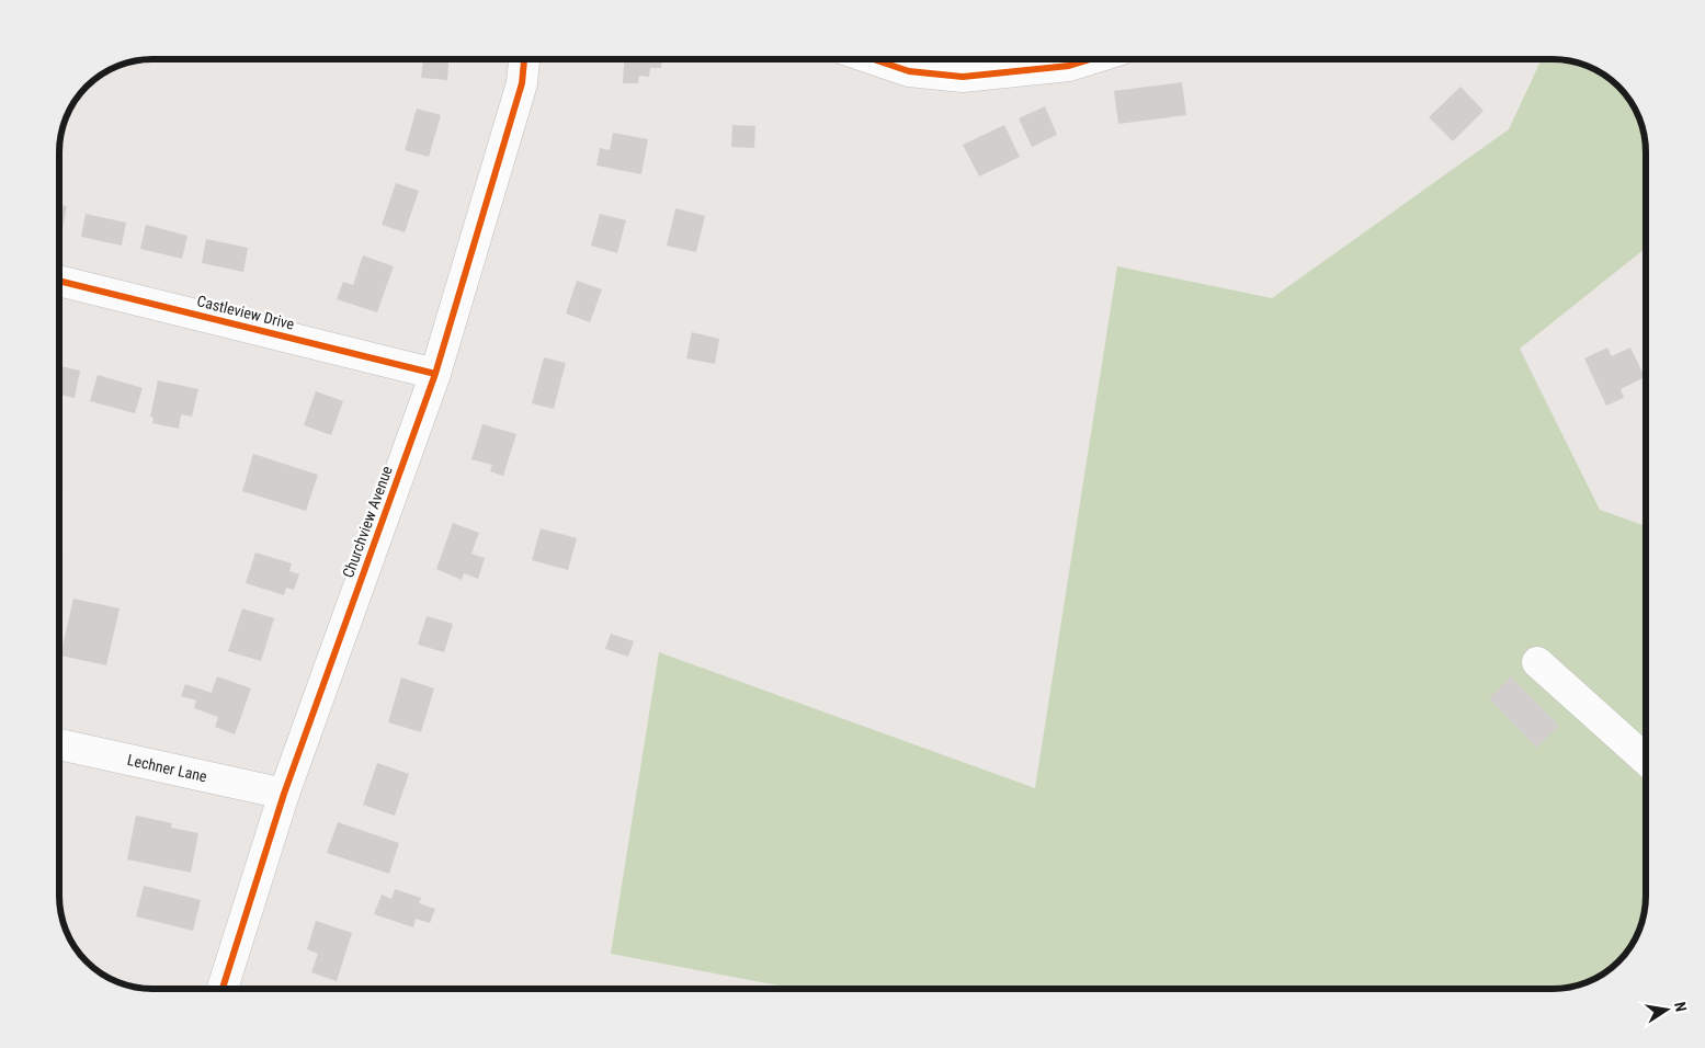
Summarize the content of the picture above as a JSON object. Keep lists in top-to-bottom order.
{
  "streets": {
    "street": ["Castleview Drive", "Churchview Avenue", "Lechner Lane"]
  },
  "crossings": [
    ["Castleview Drive", "Churchview Avenue"],
    ["Churchview Avenue", "Lechner Lane"]
  ],
  "north": "right"
}
